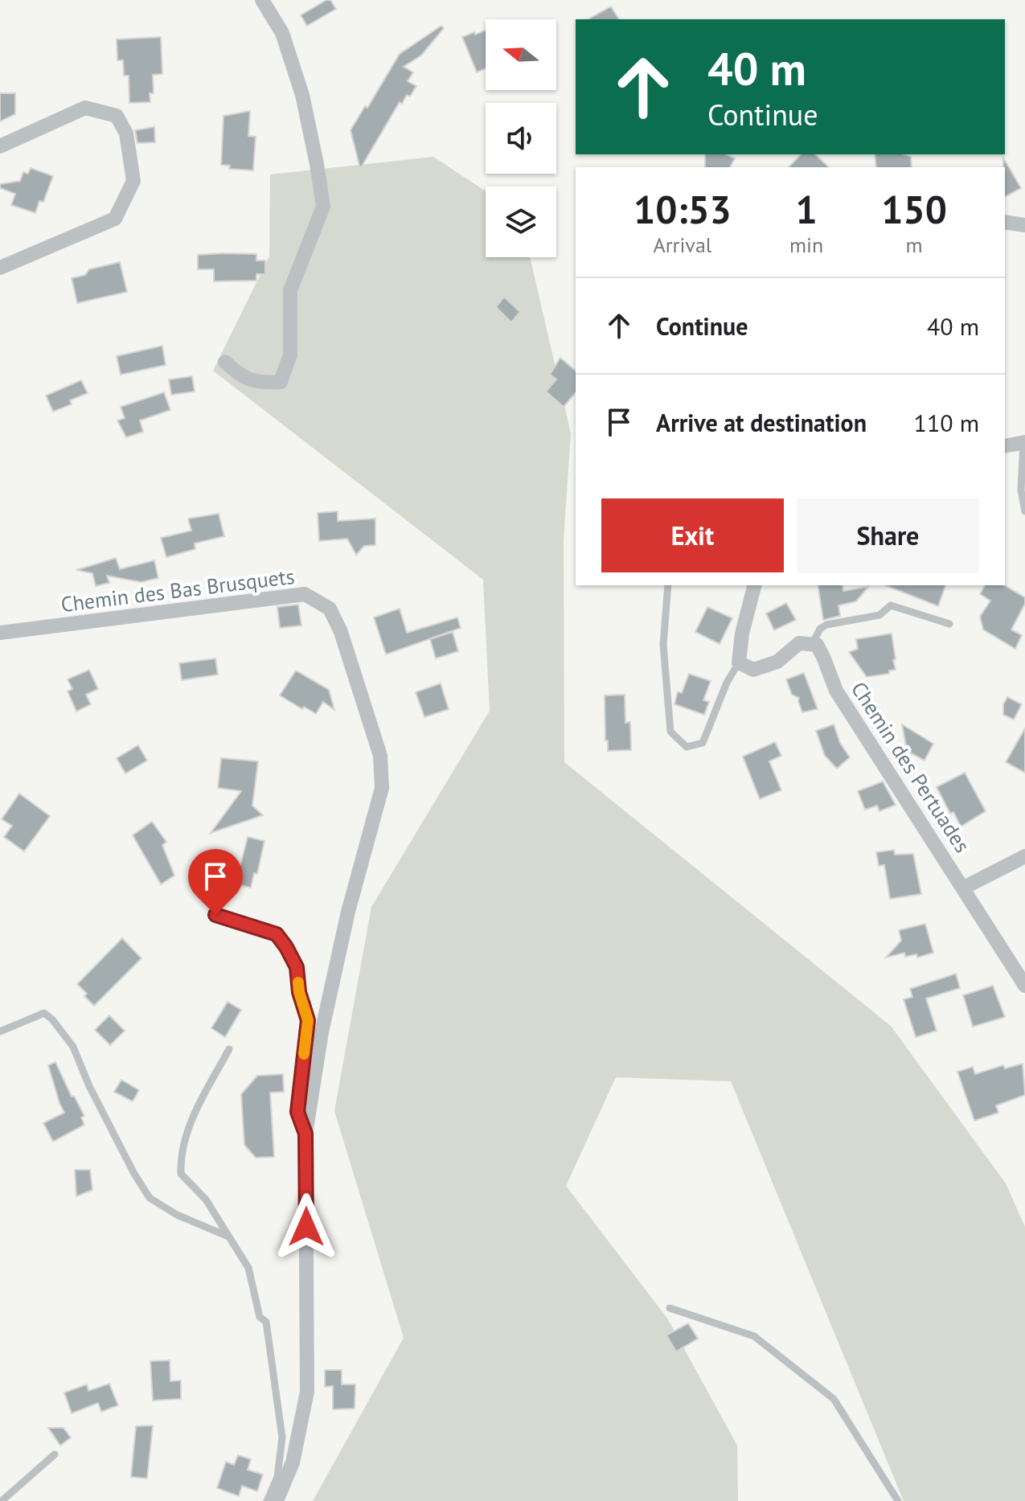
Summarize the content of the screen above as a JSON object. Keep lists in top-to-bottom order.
{
  "streets": {
    "street": ["Chemin des Bas Brusquets", "Chemin des Pertuades"]
  },
  "north": "left",
  "page": {
    "turn": ["40 m", "Continue"],
    "eta": [
      "10:53",
      "Arrival",
      "1",
      "min",
      "150",
      "m"
    ],
    "list": [
      {
        "name": "Continue",
        "value": "40 m"
      },
      {
        "name": "Arrive at destination",
        "value": "110 m"
      }
    ],
    "buttons": ["Exit", "Share"]
  }
}
